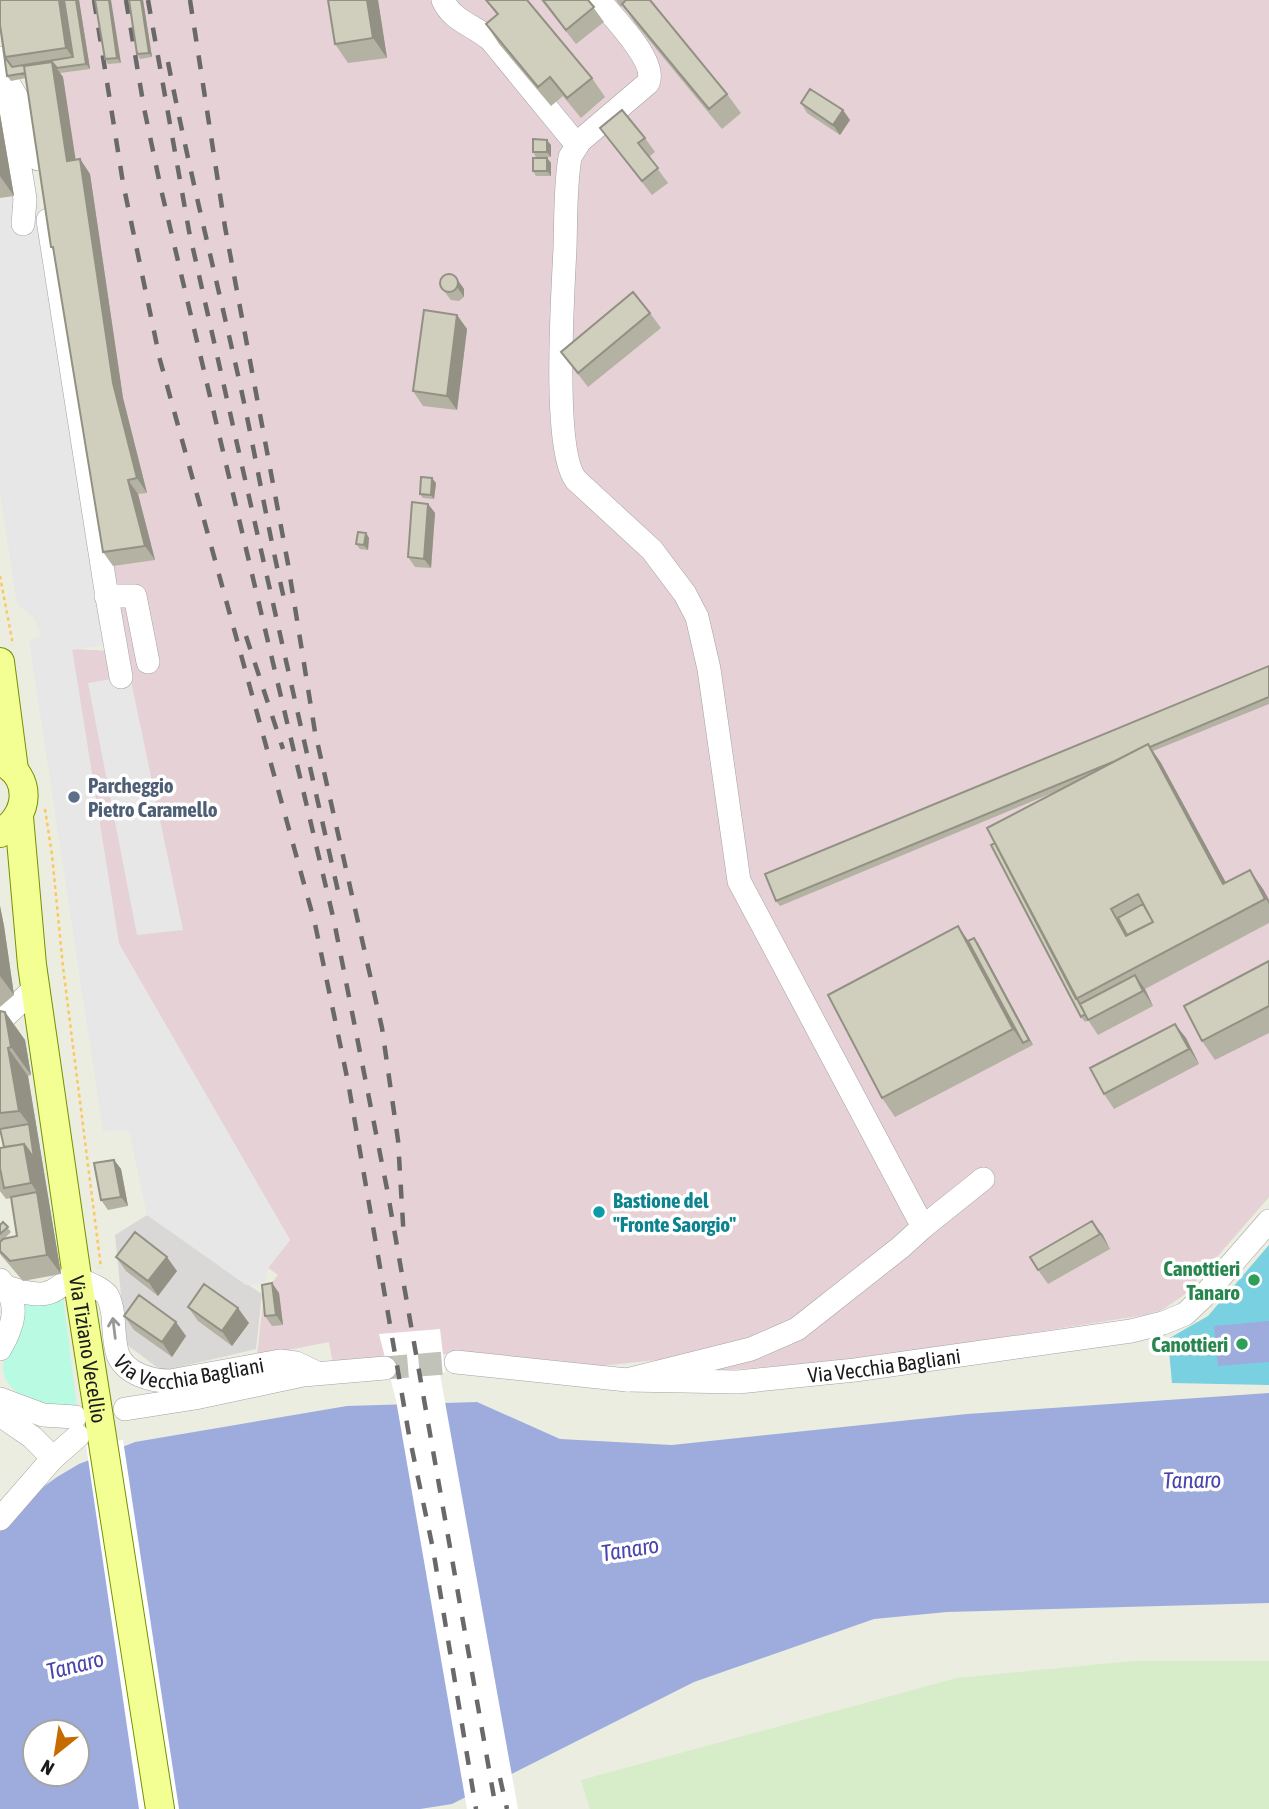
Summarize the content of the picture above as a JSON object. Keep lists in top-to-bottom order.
{
  "streets": {
    "main road": ["Via Tiziano Vecellio"],
    "street": ["Via Vecchia Bagliani"]
  },
  "crossings": [
    ["Via Tiziano Vecellio", "Via Vecchia Bagliani"]
  ],
  "water": ["Tanaro"],
  "places": [
    "Parcheggio Pietro Caramello",
    "Bastione del \"Fronte Saorgio\"",
    "Canottieri Tanaro",
    "Canottieri"
  ],
  "north": "bottom left"
}
